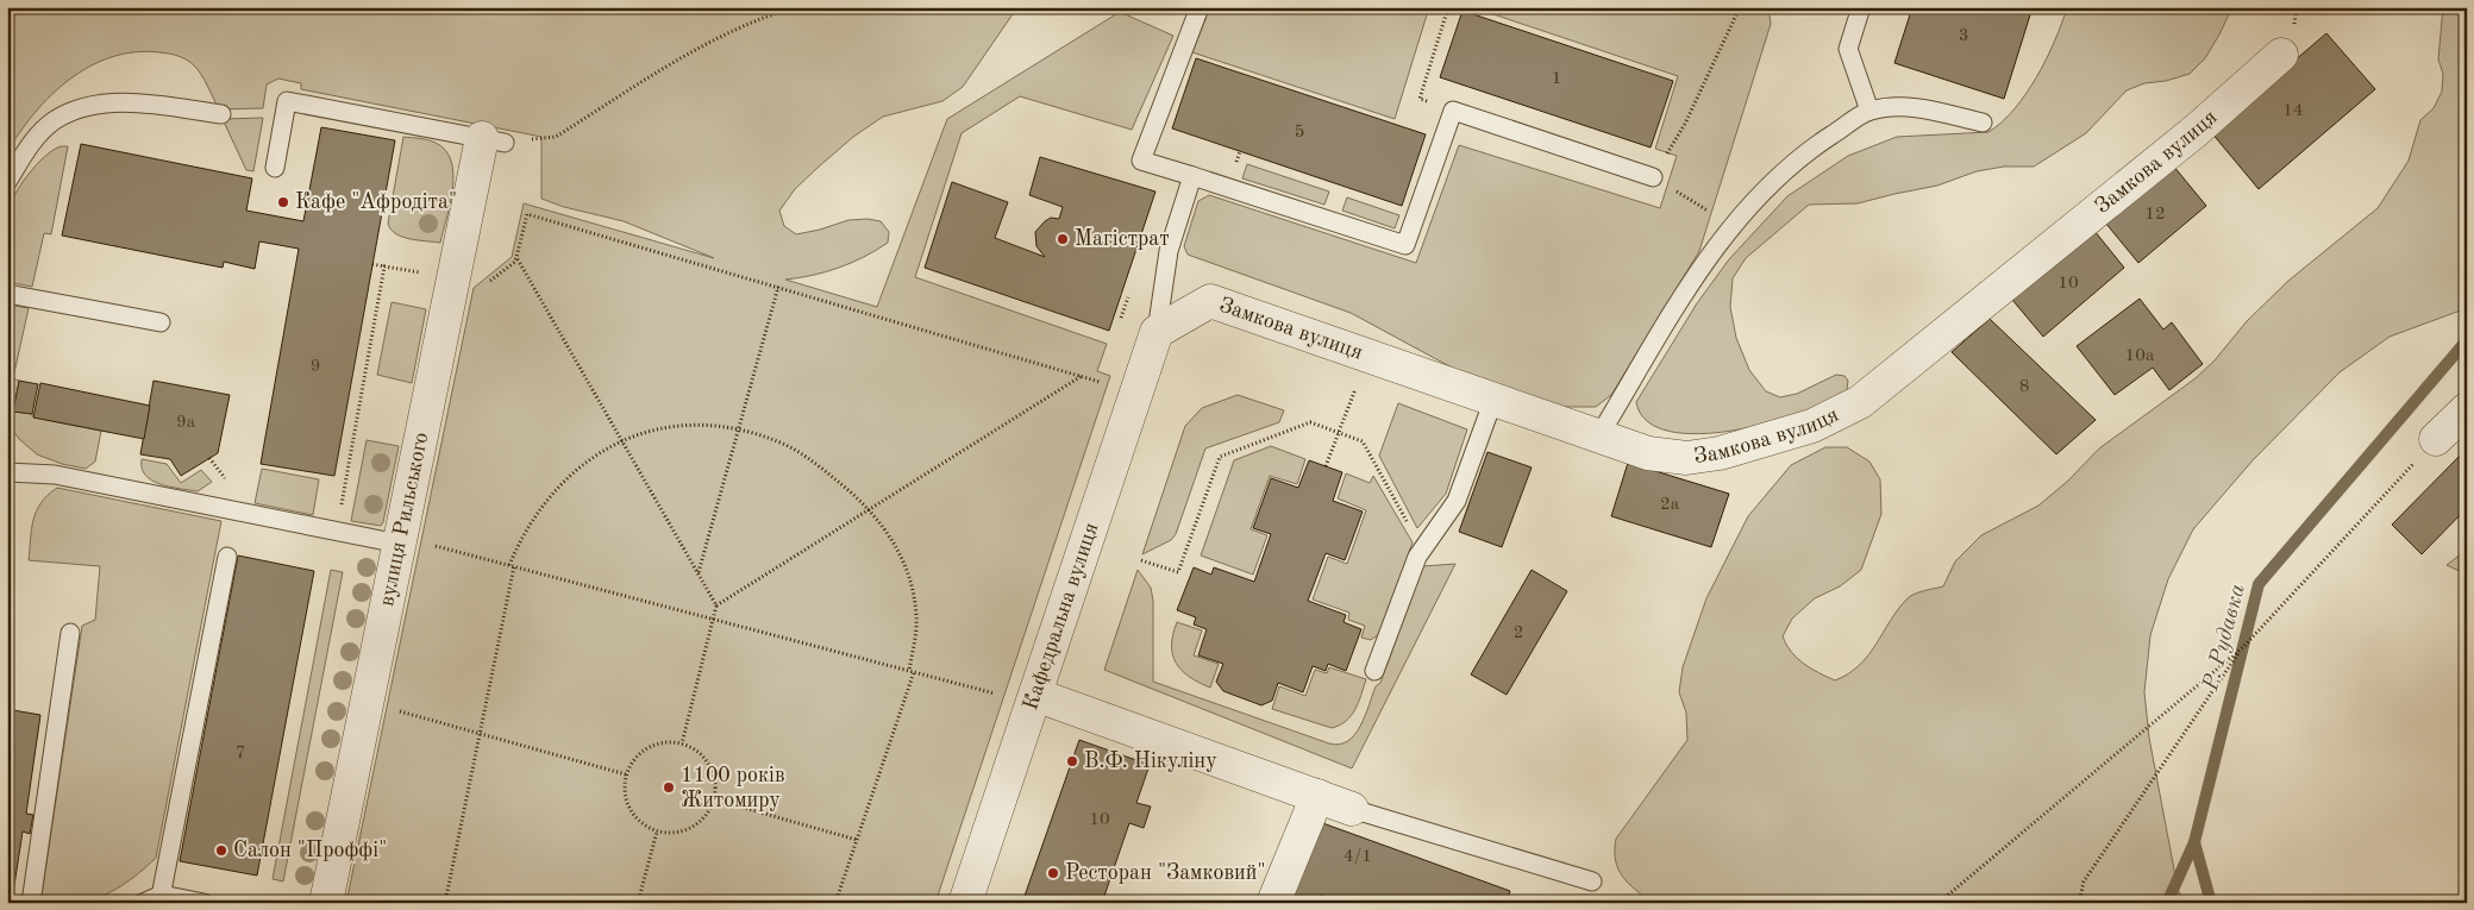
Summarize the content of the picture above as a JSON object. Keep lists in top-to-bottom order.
{
  "streets": {
    "street": ["Замкова вулиця", "вулиця Рильського", "Кафедральна вулиця"]
  },
  "crossings": [
    ["Замкова вулиця", "Кафедральна вулиця"]
  ],
  "water": ["Р. Рудавка"],
  "places": [
    "Кафе \"Афродіта\"",
    "Магістрат",
    "В.Ф. Нікуліну",
    "1100 років Житомиру",
    "Салон \"Проффі\"",
    "Ресторан \"Замковий\""
  ],
  "house_numbers": [
    "3",
    "1",
    "14",
    "5",
    "12",
    "10",
    "10а",
    "9",
    "8",
    "9а",
    "2а",
    "2",
    "7",
    "10",
    "4/1"
  ]
}
